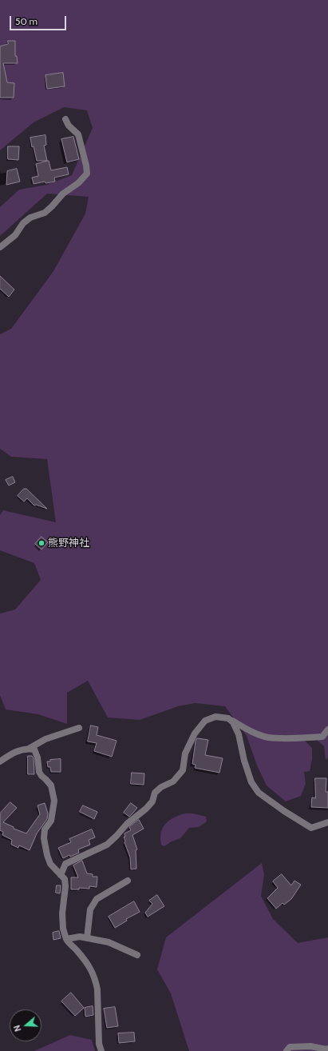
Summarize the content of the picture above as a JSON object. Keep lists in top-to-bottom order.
{
  "places": ["熊野神社"],
  "scale_bar": "50 m",
  "north": "left"
}
